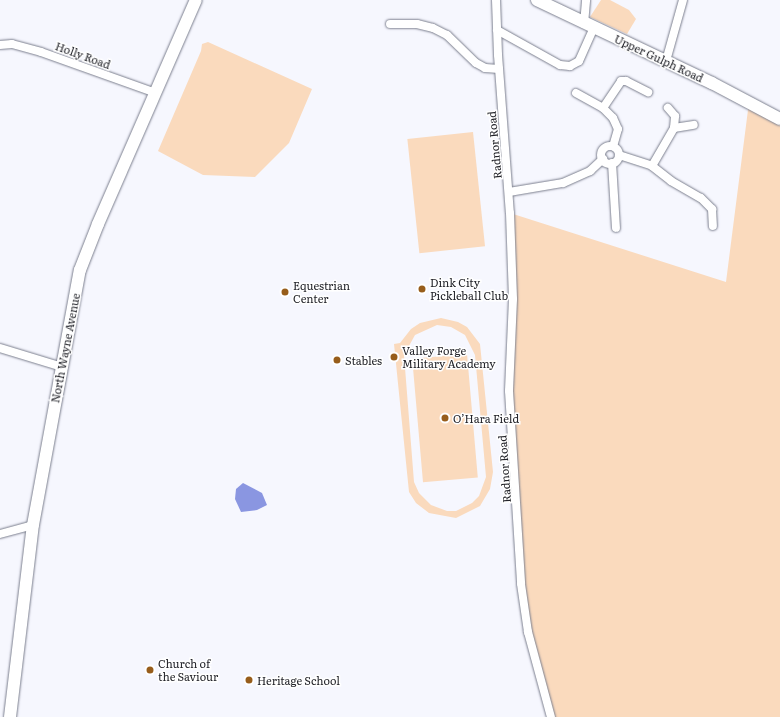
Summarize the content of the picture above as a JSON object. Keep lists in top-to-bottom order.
{
  "streets": {
    "street": [
      "Holly Road",
      "Upper Gulph Road",
      "Radnor Road",
      "North Wayne Avenue"
    ]
  },
  "crossings": [
    ["Holly Road", "North Wayne Avenue"]
  ],
  "places": [
    "Dink City Pickleball Club",
    "Equestrian Center",
    "Valley Forge Military Academy",
    "Stables",
    "O’Hara Field",
    "Church of the Saviour",
    "Heritage School"
  ]
}
